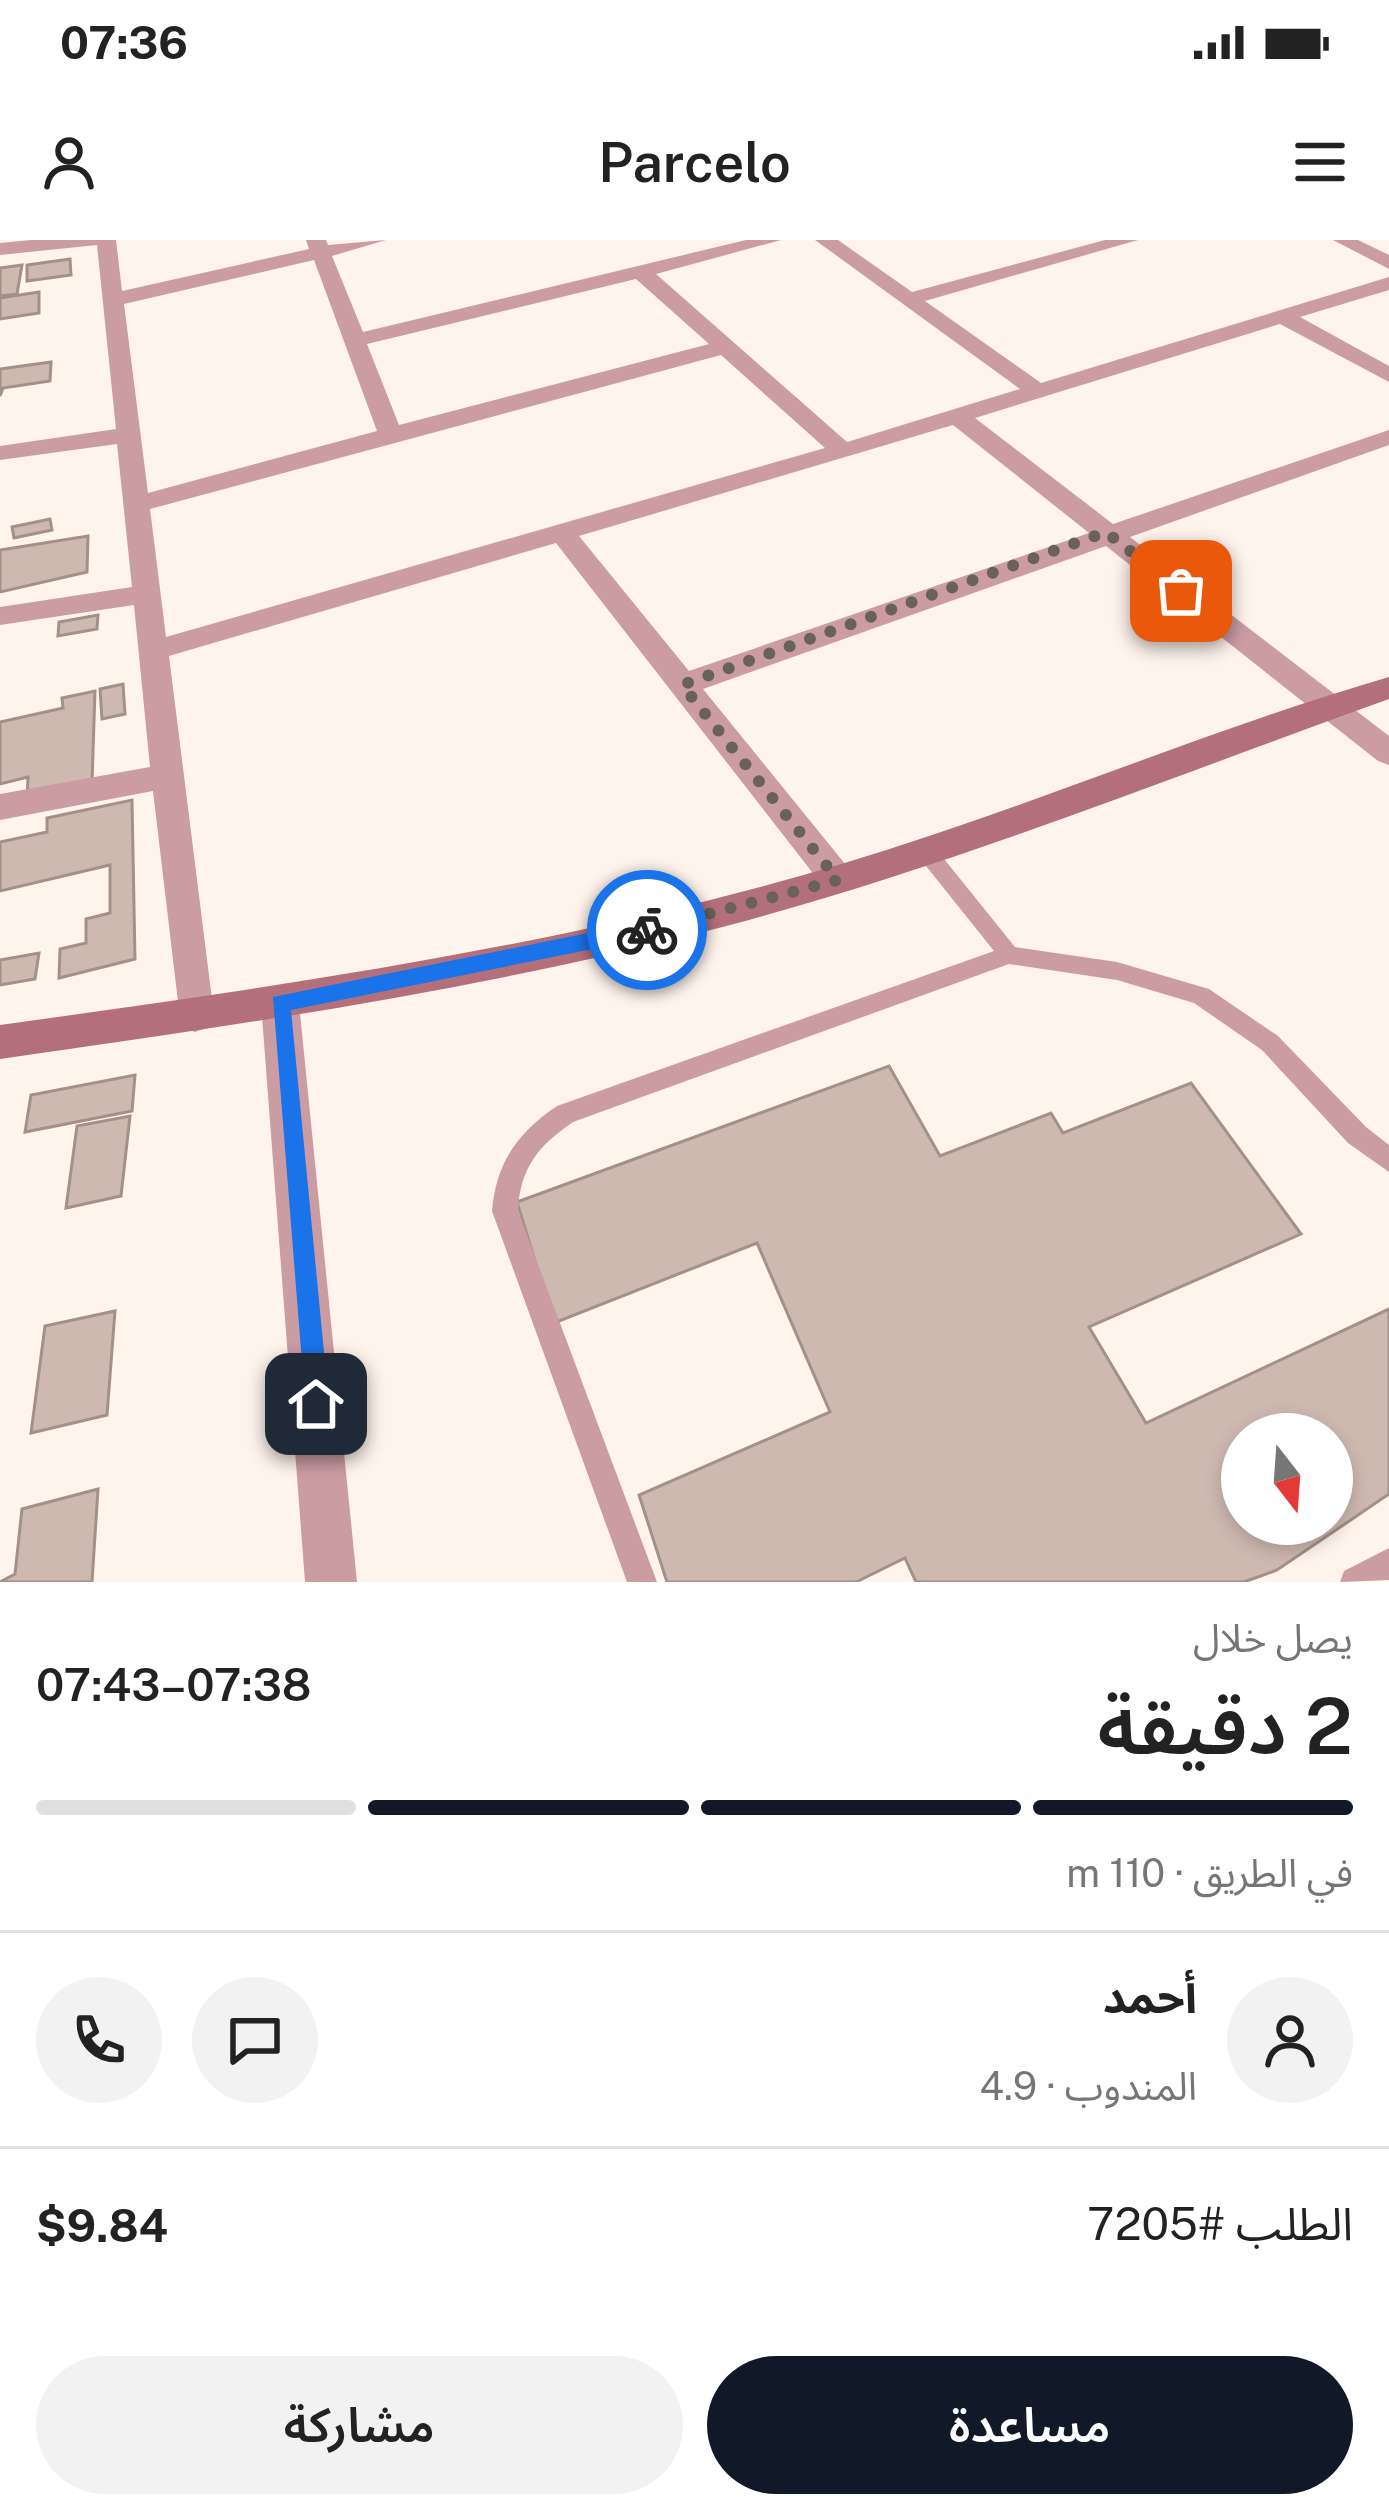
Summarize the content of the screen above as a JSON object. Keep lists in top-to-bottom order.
{
  "north": "bottom",
  "page": {
    "status": "07:36",
    "header": "Parcelo",
    "heading": ["2 دقيقة", "يصل خلال", "07:38–07:43"],
    "panel": [
      "أحمد",
      "المندوب · 4.9",
      "الطلب #7205",
      "$9.84"
    ],
    "bar": "في الطريق · 110 m",
    "buttons": ["مساعدة", "مشاركة"]
  }
}
